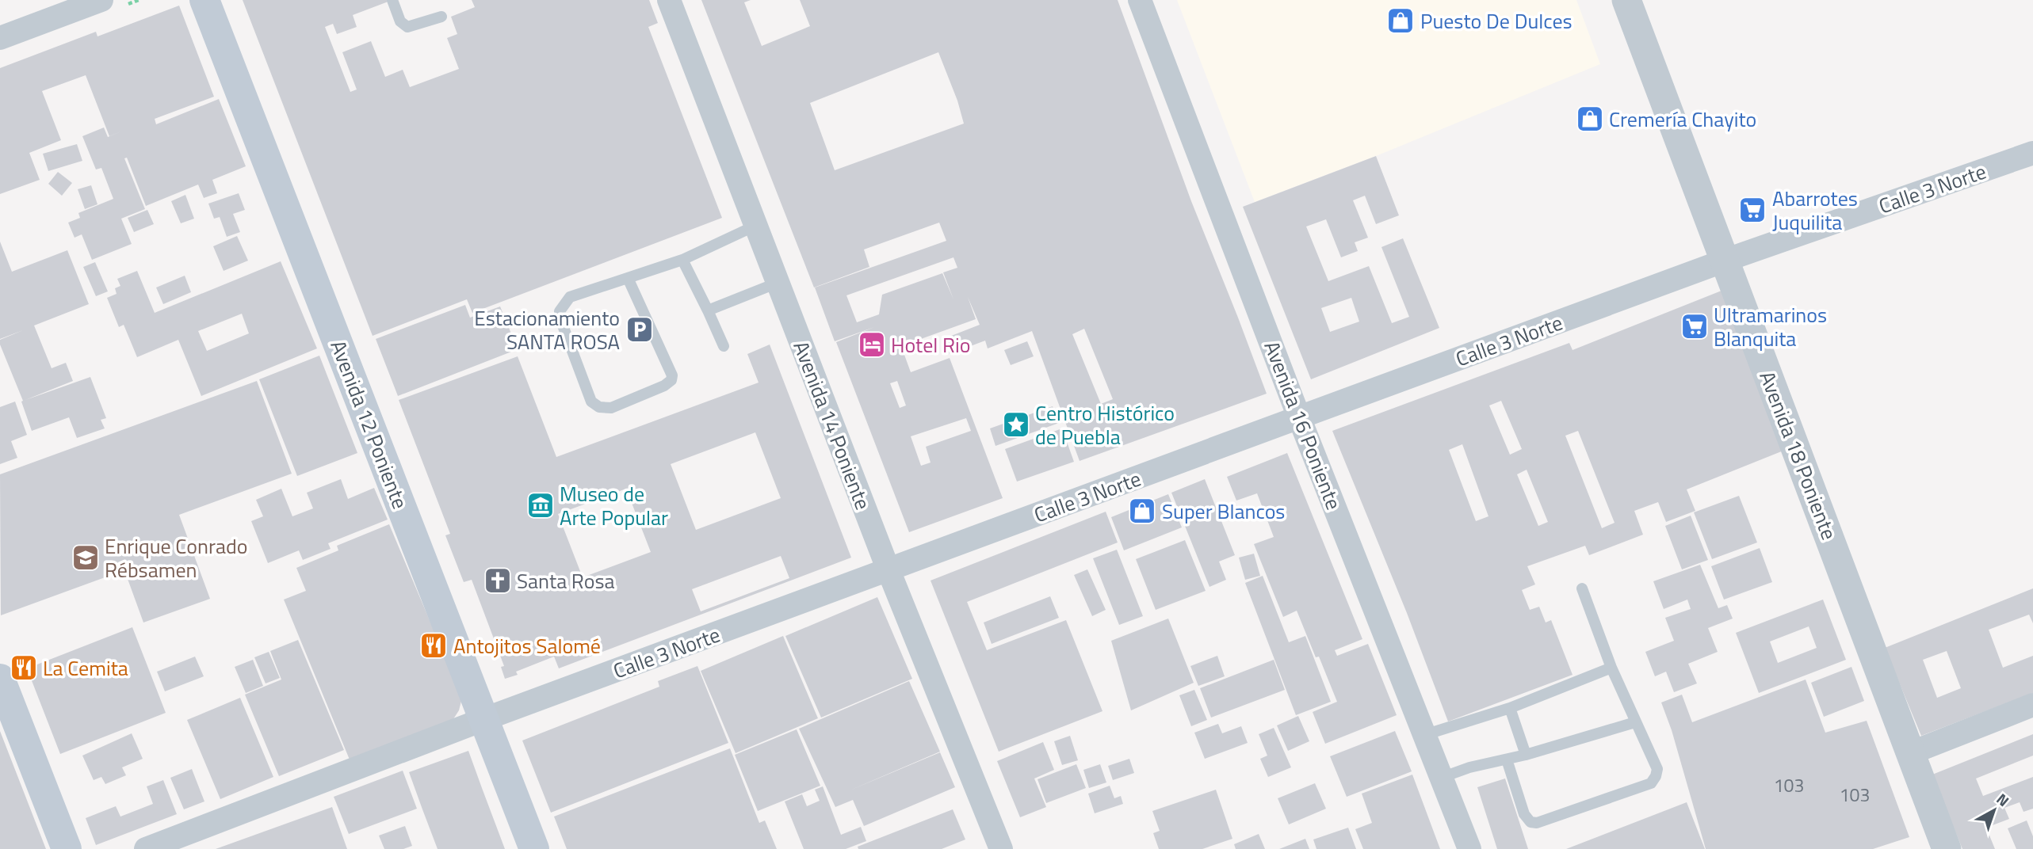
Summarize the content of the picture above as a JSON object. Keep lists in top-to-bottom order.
{
  "streets": {
    "main road": ["Avenida 12 Poniente"],
    "street": [
      "Calle 3 Norte",
      "Avenida 14 Poniente",
      "Avenida 16 Poniente",
      "Avenida 18 Poniente"
    ]
  },
  "crossings": [
    ["Calle 3 Norte", "Avenida 12 Poniente"],
    ["Calle 3 Norte", "Avenida 14 Poniente"],
    ["Calle 3 Norte", "Avenida 16 Poniente"],
    ["Calle 3 Norte", "Avenida 18 Poniente"]
  ],
  "places": {
    "shop": ["Puesto De Dulces", "Cremería Chayito", "Super Blancos"],
    "supermarket": ["Abarrotes Juquilita", "Ultramarinos Blanquita"],
    "parking": ["Estacionamiento SANTA ROSA"],
    "hotel": ["Hotel Rio"],
    "place": ["Centro Histórico de Puebla"],
    "museum": ["Museo de Arte Popular"],
    "school or university": ["Enrique Conrado Rébsamen"],
    "church": ["Santa Rosa"],
    "restaurant": ["Antojitos Salomé", "La Cemita"]
  },
  "house_numbers": ["103", "103"],
  "north": "top right"
}
